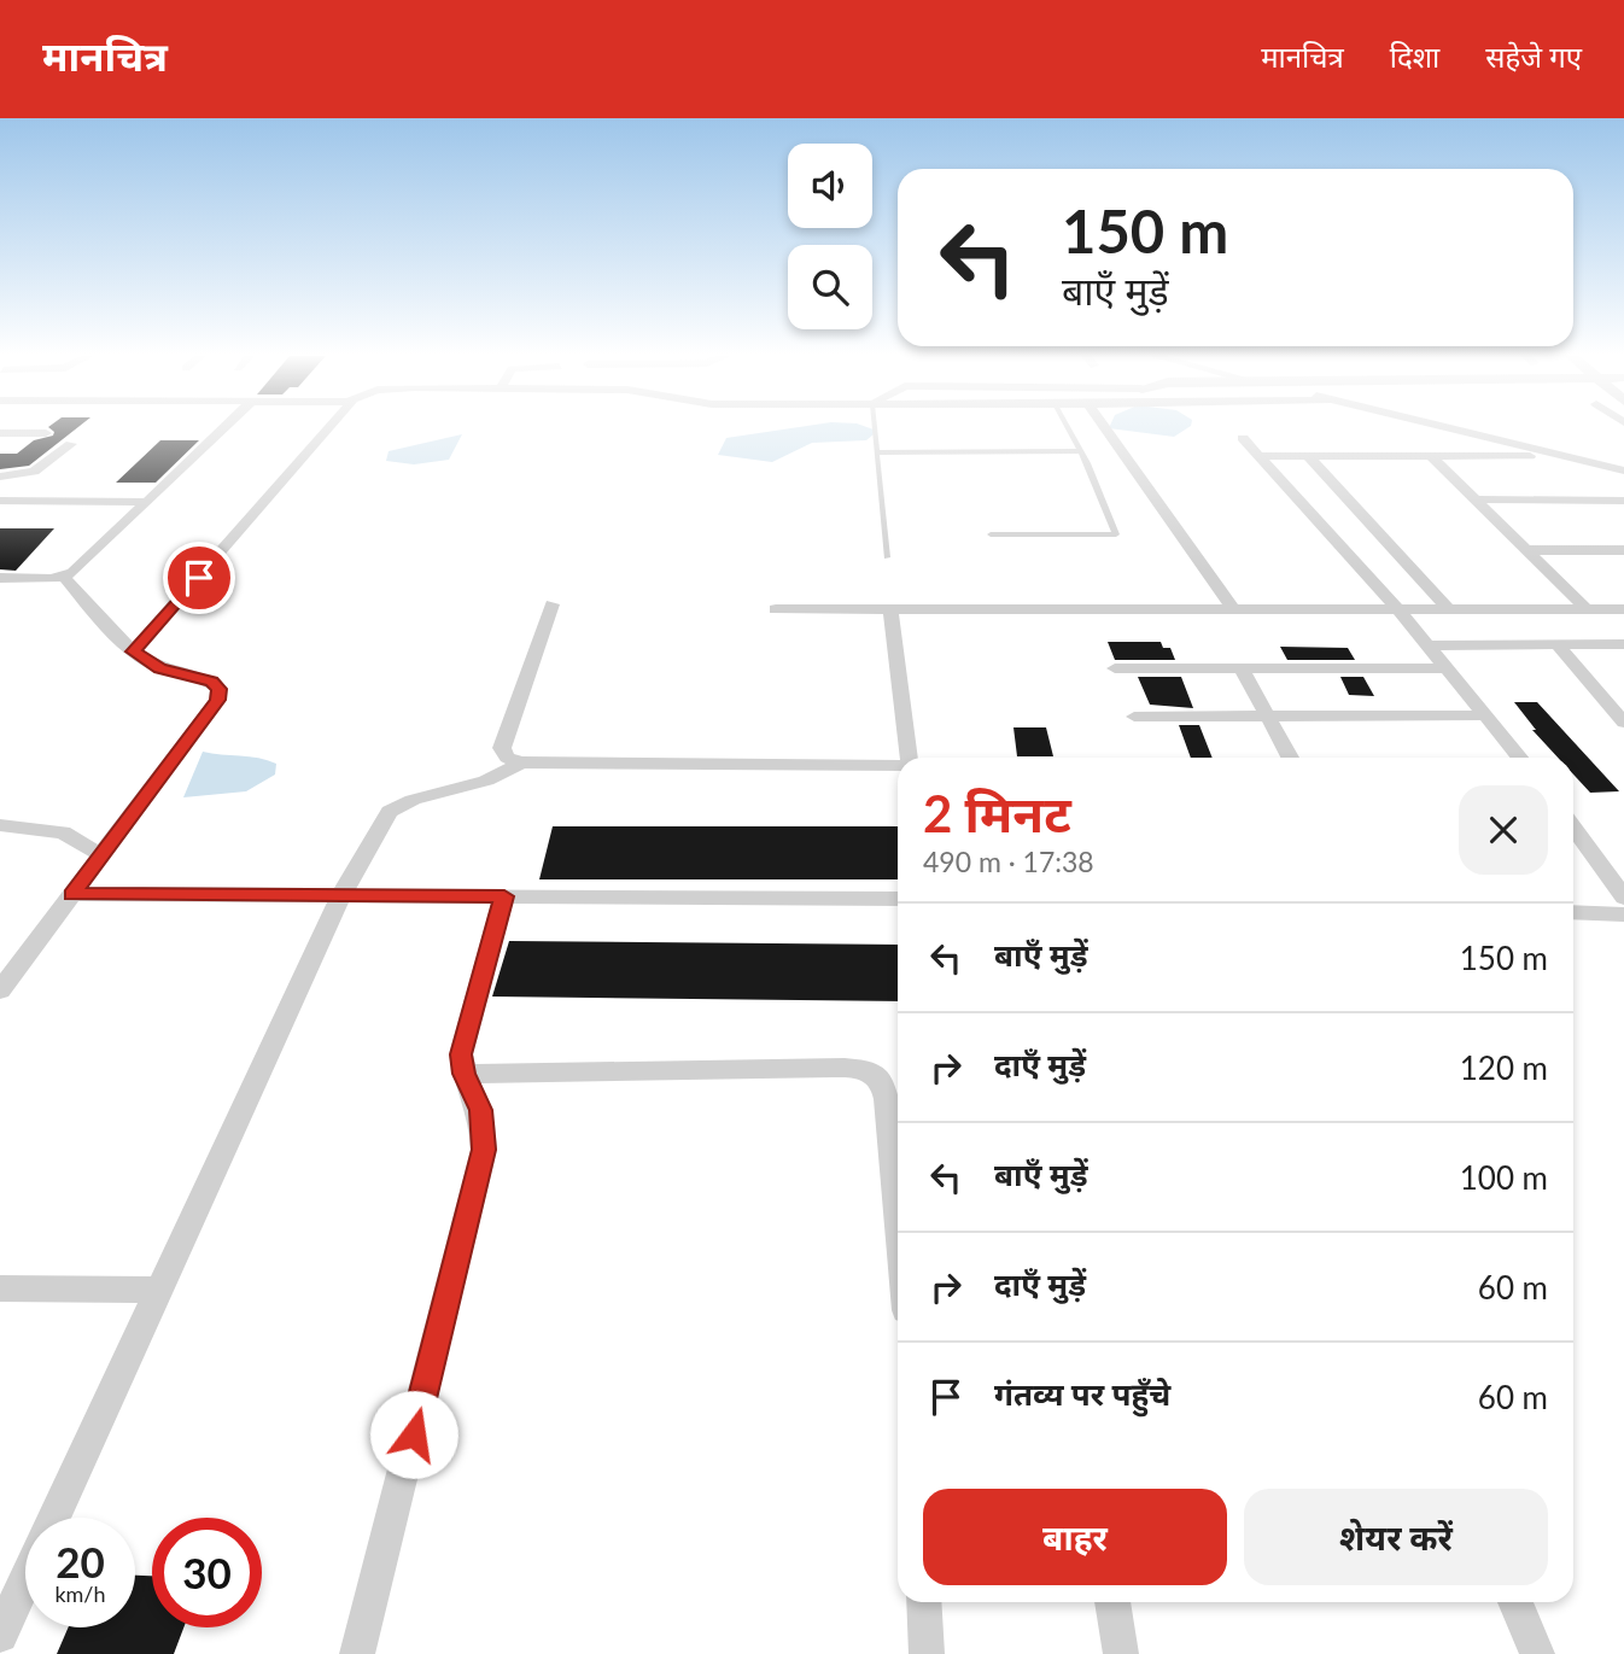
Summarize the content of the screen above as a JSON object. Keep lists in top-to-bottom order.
{
  "page": {
    "header": "मानचित्र",
    "nav": ["मानचित्र", "दिशा", "सहेजे गए"],
    "turn": ["150 m", "बाएँ मुड़ें"],
    "heading": ["2 मिनट", "490 m · 17:38"],
    "list": [
      {
        "name": "बाएँ मुड़ें",
        "value": "150 m"
      },
      {
        "name": "दाएँ मुड़ें",
        "value": "120 m"
      },
      {
        "name": "बाएँ मुड़ें",
        "value": "100 m"
      },
      {
        "name": "दाएँ मुड़ें",
        "value": "60 m"
      },
      {
        "name": "गंतव्य पर पहुँचे",
        "value": "60 m"
      }
    ],
    "buttons": ["बाहर", "शेयर करें"],
    "speed": "20 km/h",
    "limit": "30"
  }
}
